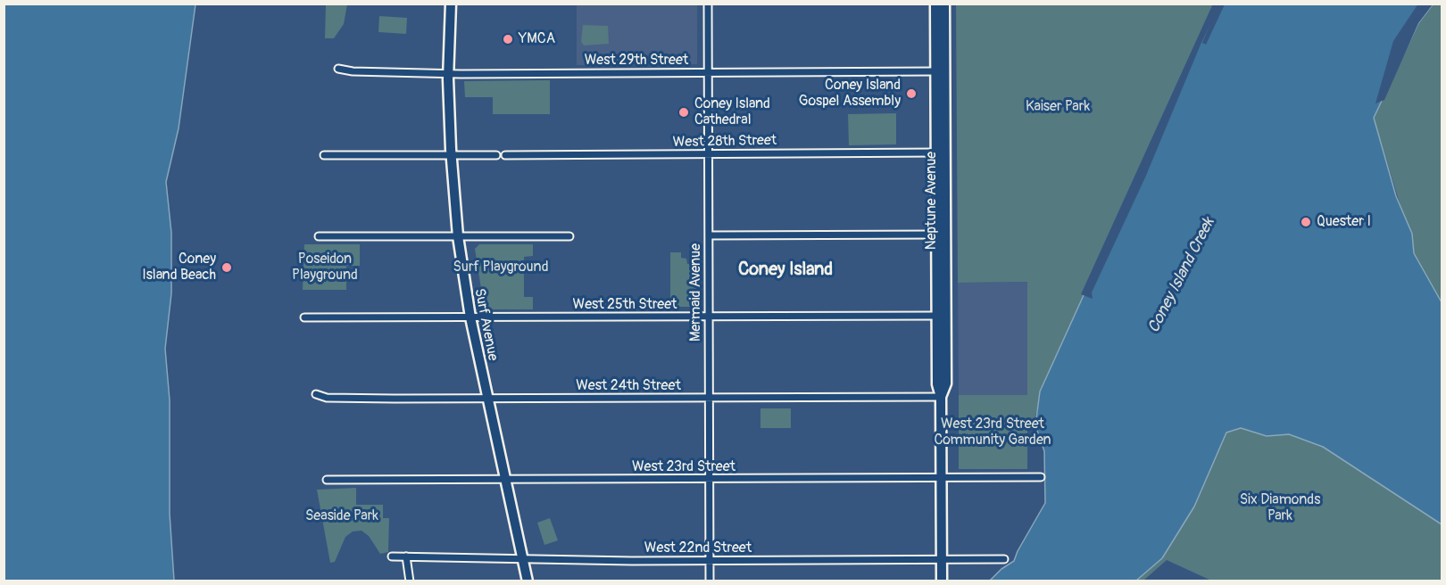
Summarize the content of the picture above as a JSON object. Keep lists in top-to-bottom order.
{
  "streets": {
    "main road": ["Neptune Avenue", "Surf Avenue"],
    "street": [
      "West 29th Street",
      "West 28th Street",
      "Mermaid Avenue",
      "West 25th Street",
      "West 24th Street",
      "West 23rd Street",
      "West 22nd Street"
    ]
  },
  "crossings": [
    ["West 29th Street", "Neptune Avenue"],
    ["West 29th Street", "Mermaid Avenue"],
    ["West 29th Street", "Surf Avenue"],
    ["West 28th Street", "Neptune Avenue"],
    ["West 28th Street", "Mermaid Avenue"],
    ["Neptune Avenue", "West 25th Street"],
    ["Neptune Avenue", "West 24th Street"],
    ["Neptune Avenue", "West 23rd Street"],
    ["Neptune Avenue", "West 22nd Street"],
    ["Mermaid Avenue", "West 25th Street"],
    ["Mermaid Avenue", "West 24th Street"],
    ["Mermaid Avenue", "West 23rd Street"],
    ["Mermaid Avenue", "West 22nd Street"],
    ["West 25th Street", "Surf Avenue"],
    ["Surf Avenue", "West 24th Street"],
    ["Surf Avenue", "West 23rd Street"],
    ["Surf Avenue", "West 22nd Street"]
  ],
  "districts": ["Coney Island"],
  "water": ["Coney Island Creek"],
  "parks": [
    "Kaiser Park",
    "Poseidon Playground",
    "Surf Playground",
    "West 23rd Street Community Garden",
    "Six Diamonds Park",
    "Seaside Park"
  ],
  "places": [
    "YMCA",
    "Coney Island Gospel Assembly",
    "Coney Island Cathedral",
    "Quester I",
    "Coney Island Beach"
  ]
}
